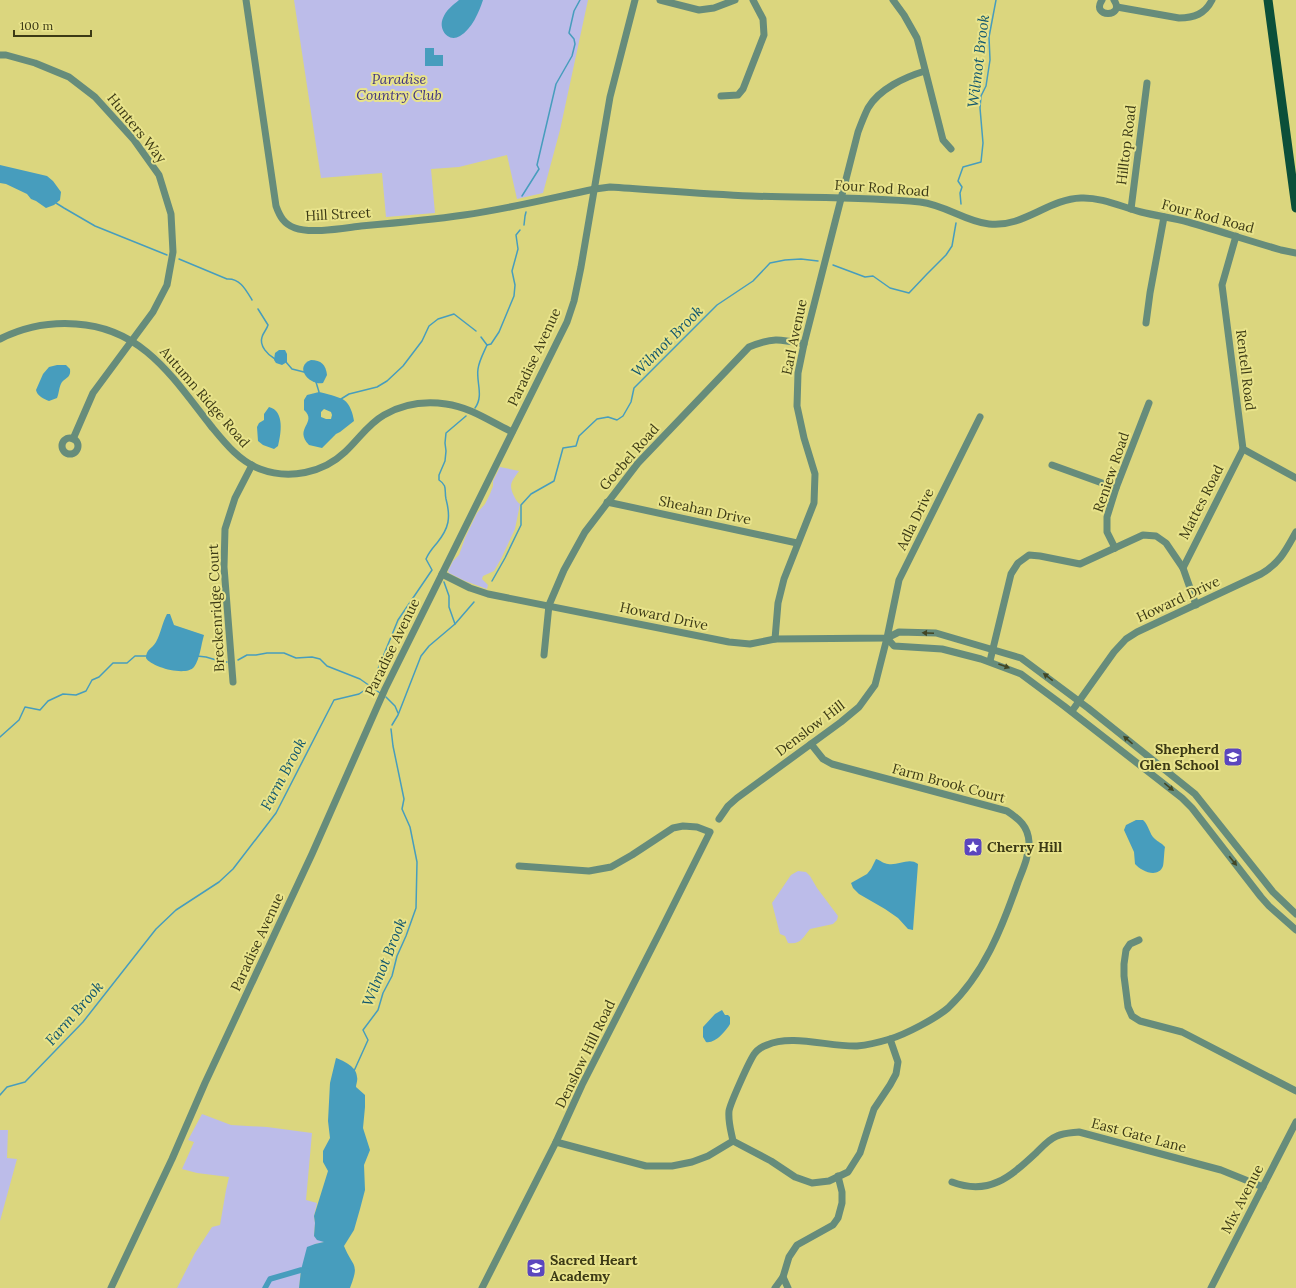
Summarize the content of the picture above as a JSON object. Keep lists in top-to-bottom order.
{
  "streets": {
    "street": [
      "Hunters Way",
      "Hilltop Road",
      "Four Rod Road",
      "Hill Street",
      "Earl Avenue",
      "Paradise Avenue",
      "Rentell Road",
      "Autumn Ridge Road",
      "Goebel Road",
      "Reniew Road",
      "Mattes Road",
      "Sheahan Drive",
      "Adla Drive",
      "Howard Drive",
      "Breckenridge Court",
      "Denslow Hill",
      "Farm Brook Court",
      "Denslow Hill Road",
      "East Gate Lane",
      "Mix Avenue"
    ]
  },
  "crossings": [
    ["Hunters Way", "Autumn Ridge Road"],
    ["Hilltop Road", "Four Rod Road"],
    ["Four Rod Road", "Hill Street"],
    ["Four Rod Road", "Earl Avenue"],
    ["Four Rod Road", "Paradise Avenue"],
    ["Four Rod Road", "Rentell Road"],
    ["Hill Street", "Paradise Avenue"],
    ["Earl Avenue", "Goebel Road"],
    ["Earl Avenue", "Sheahan Drive"],
    ["Earl Avenue", "Howard Drive"],
    ["Paradise Avenue", "Autumn Ridge Road"],
    ["Paradise Avenue", "Howard Drive"],
    ["Rentell Road", "Mattes Road"],
    ["Autumn Ridge Road", "Breckenridge Court"],
    ["Goebel Road", "Sheahan Drive"],
    ["Goebel Road", "Howard Drive"],
    ["Adla Drive", "Howard Drive"],
    ["Adla Drive", "Denslow Hill"],
    ["Howard Drive", "Denslow Hill"],
    ["Denslow Hill", "Farm Brook Court"],
    ["East Gate Lane", "Mix Avenue"]
  ],
  "water": ["Wilmot Brook", "Farm Brook"],
  "parks": ["Paradise Country Club"],
  "places": {
    "school or university": ["Shepherd Glen School", "Sacred Heart Academy"],
    "place": ["Cherry Hill"]
  },
  "scale_bar": "100 m"
}
